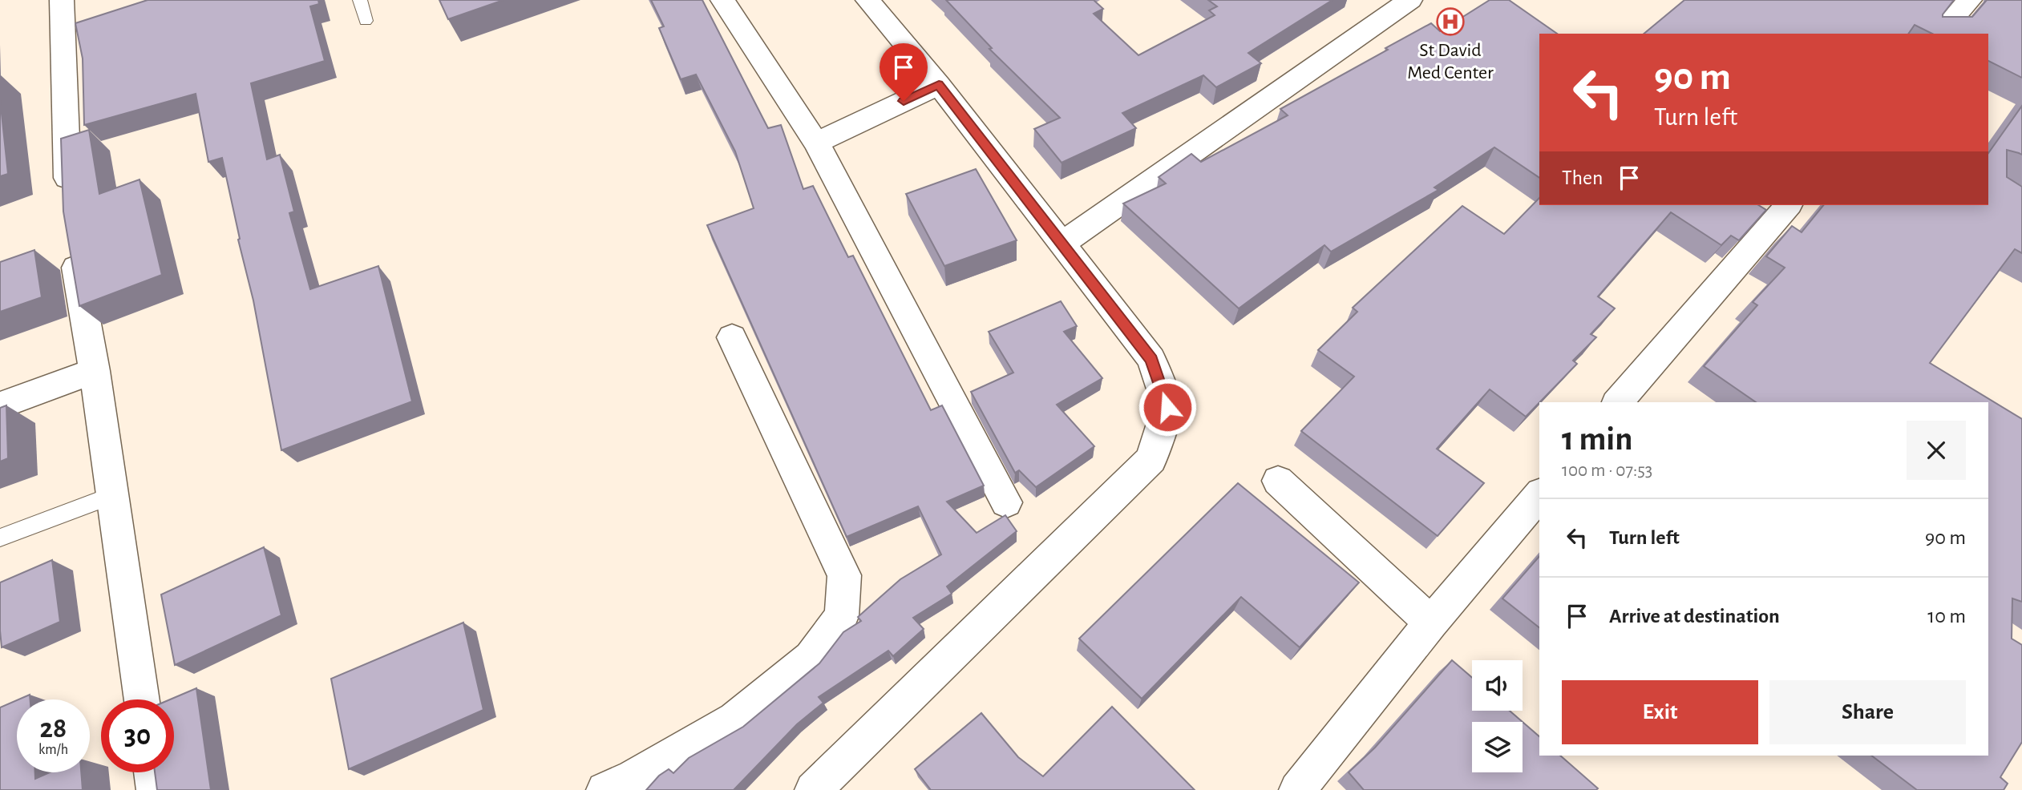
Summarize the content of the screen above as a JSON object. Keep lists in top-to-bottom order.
{
  "places": {
    "hospital": ["St David Med Center"]
  },
  "page": {
    "turn": ["90 m", "Turn left"],
    "then": "Then",
    "heading": ["1 min", "100 m · 07:53"],
    "list": [
      {
        "name": "Turn left",
        "value": "90 m"
      },
      {
        "name": "Arrive at destination",
        "value": "10 m"
      }
    ],
    "buttons": ["Exit", "Share"],
    "speed": "28 km/h",
    "limit": "30"
  }
}
